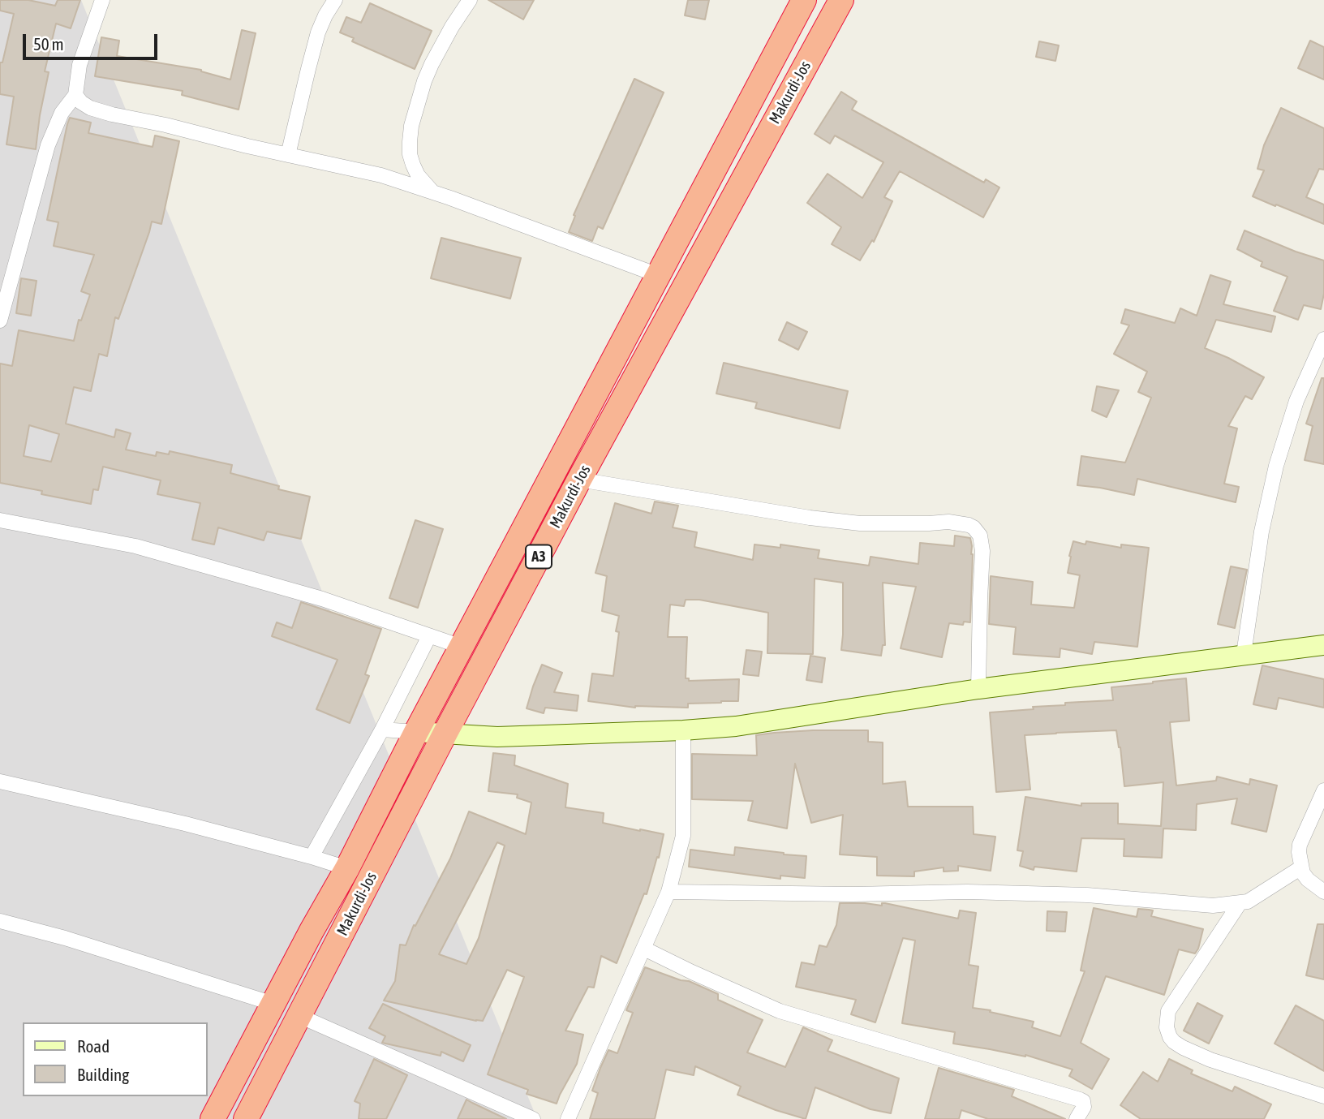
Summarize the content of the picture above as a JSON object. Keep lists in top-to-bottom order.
{
  "streets": {
    "highway": ["Makurdi-Jos", "A3"]
  },
  "legend": ["Road", "Building"],
  "scale_bar": "50 m"
}
